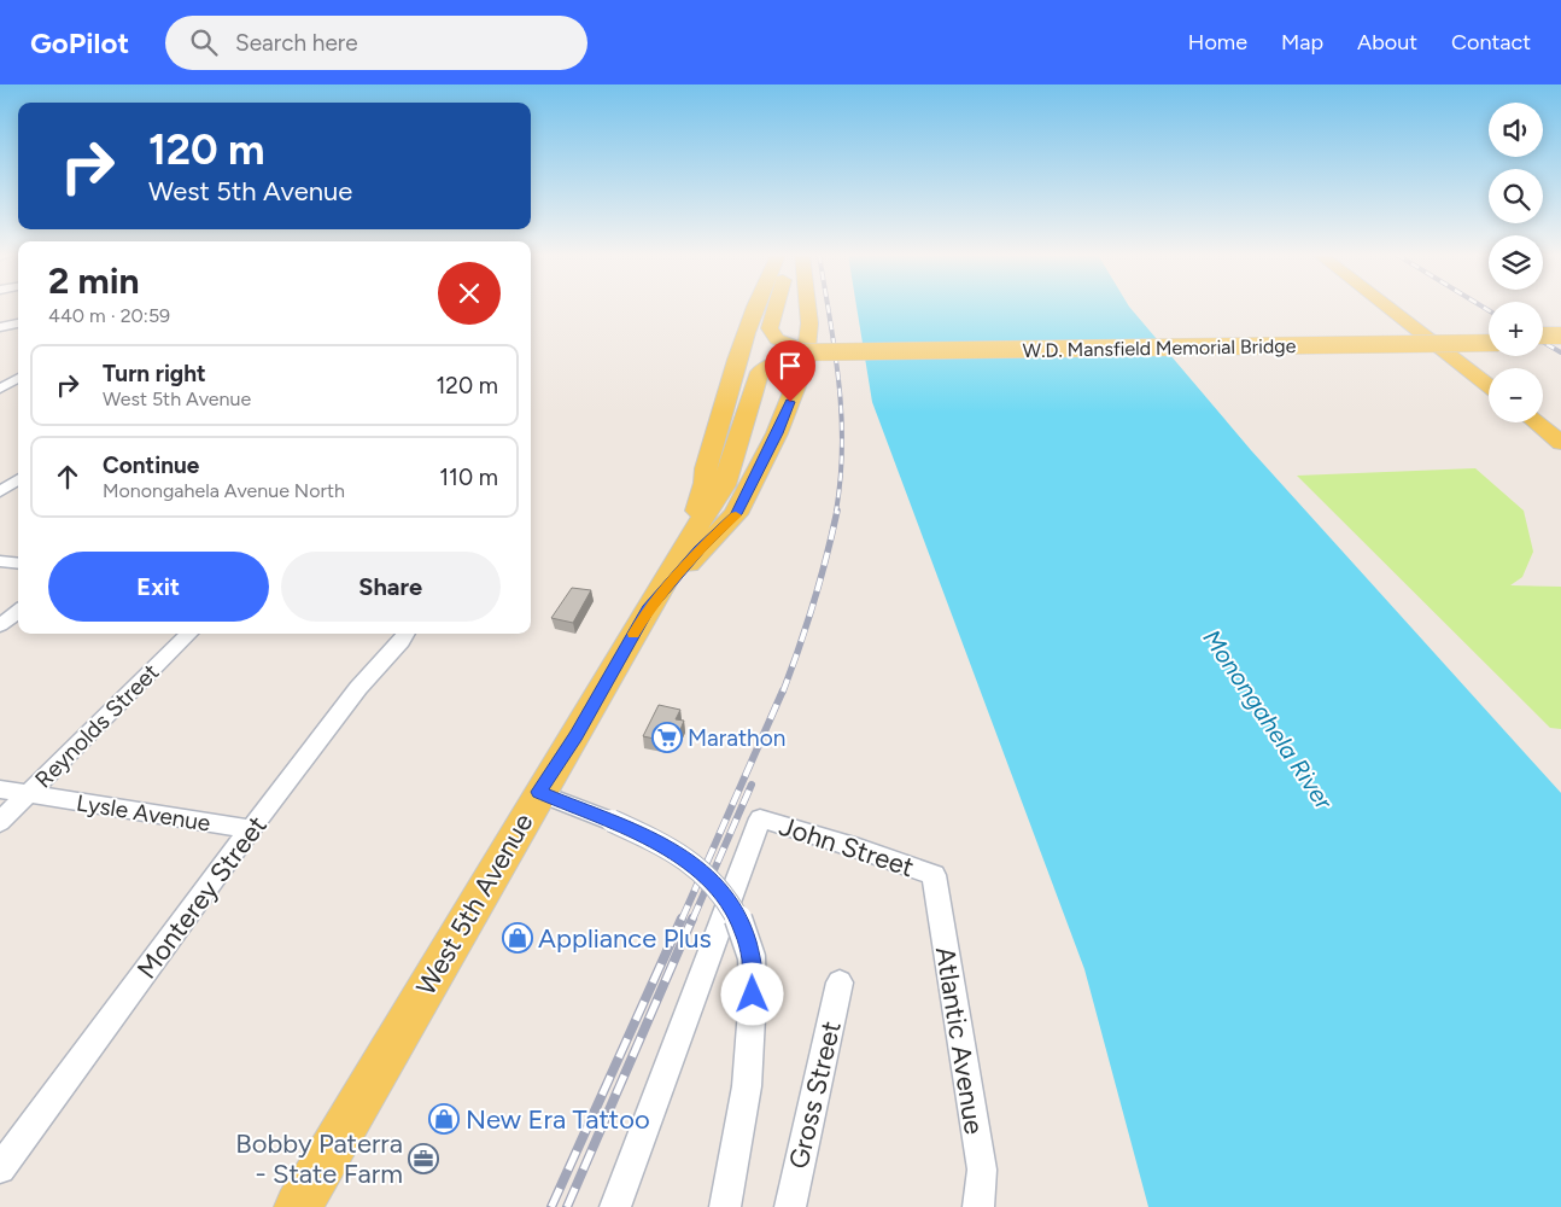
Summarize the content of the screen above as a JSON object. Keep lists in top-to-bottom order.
{
  "streets": {
    "main road": ["W.D. Mansfield Memorial Bridge", "West 5th Avenue"],
    "street": [
      "Reynolds Street",
      "Lysle Avenue",
      "John Street",
      "Monterey Street",
      "Atlantic Avenue",
      "Gross Street"
    ]
  },
  "crossings": [
    ["Reynolds Street", "Lysle Avenue"],
    ["Lysle Avenue", "Monterey Street"],
    ["John Street", "Atlantic Avenue"]
  ],
  "water": ["Monongahela River"],
  "places": {
    "supermarket": ["Marathon"],
    "shop": ["Appliance Plus", "New Era Tattoo"],
    "office": ["Bobby Paterra - State Farm"]
  },
  "page": {
    "header": "GoPilot",
    "search": "Search here",
    "nav": [
      "Home",
      "Map",
      "About",
      "Contact"
    ],
    "map_buttons": ["+", "−"],
    "turn": ["120 m", "West 5th Avenue"],
    "heading": ["2 min", "440 m · 20:59"],
    "list": [
      {
        "name": "Turn right",
        "note": "West 5th Avenue",
        "value": "120 m"
      },
      {
        "name": "Continue",
        "note": "Monongahela Avenue North",
        "value": "110 m"
      }
    ],
    "buttons": ["Exit", "Share"]
  }
}
